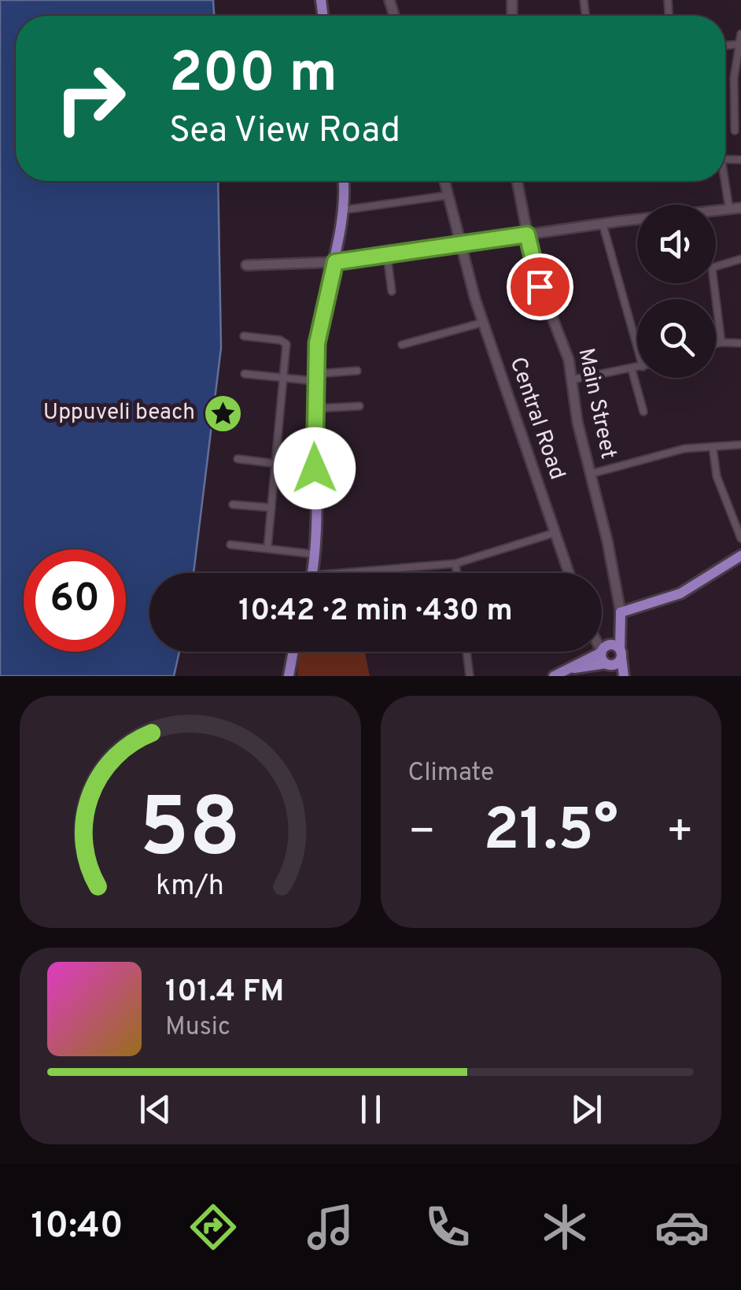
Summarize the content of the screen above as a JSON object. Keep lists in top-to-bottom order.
{
  "streets": {
    "main road": ["Main Street", "Central Road"]
  },
  "places": {
    "place": ["Uppuveli beach"]
  },
  "page": {
    "turn": ["200 m", "Sea View Road"],
    "limit": "60",
    "trip": "10:42 · 2 min · 430 m",
    "tile": "Climate",
    "heat": ["−", "21.5°", "+"],
    "song": ["101.4 FM", "Music"],
    "tabs": "10:40",
    "gauge": ["58", "km/h"]
  }
}
